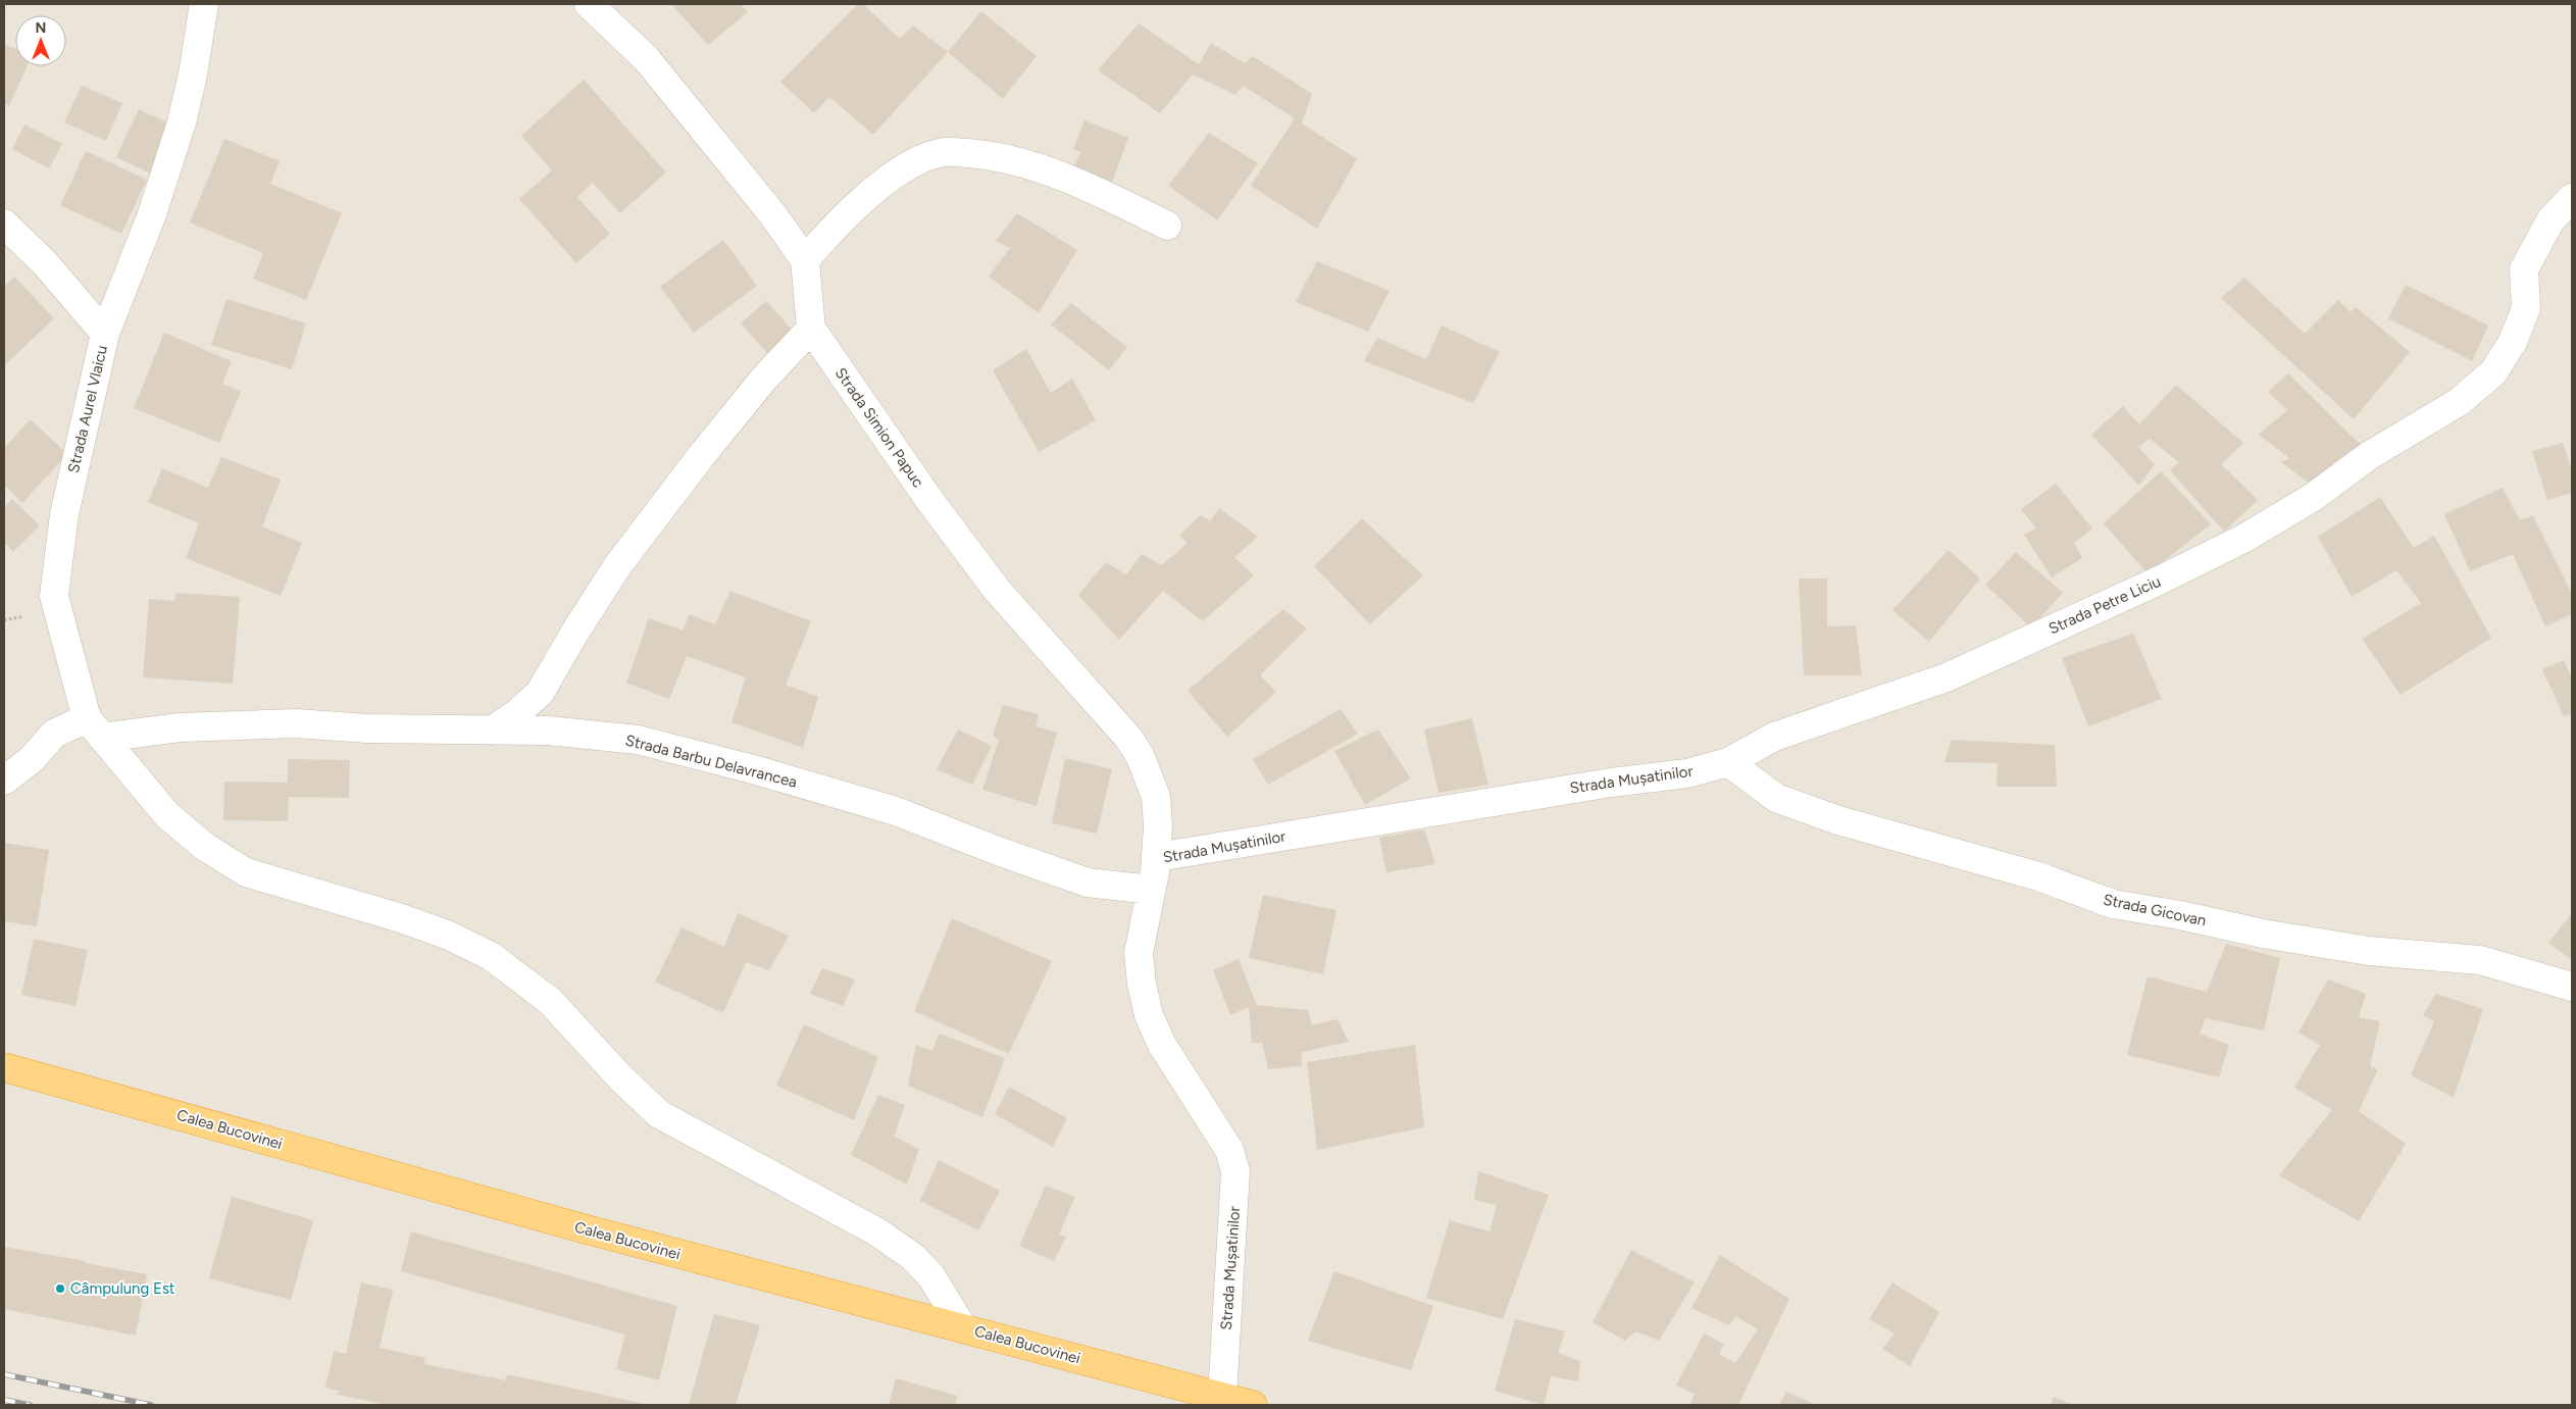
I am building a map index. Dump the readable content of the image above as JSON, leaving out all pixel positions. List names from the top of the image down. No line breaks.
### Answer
{"streets":{"highway":["Calea Bucovinei"],"street":["Strada Aurel Vlaicu","Strada Simion Papuc","Strada Petre Liciu","Strada Barbu Delavrancea","Strada Mușatinilor","Strada Gicovan"]},"crossings":[["Strada Aurel Vlaicu","Strada Barbu Delavrancea"],["Strada Simion Papuc","Strada Mușatinilor"],["Strada Petre Liciu","Strada Mușatinilor"],["Strada Petre Liciu","Strada Gicovan"],["Strada Barbu Delavrancea","Strada Mușatinilor"],["Strada Mușatinilor","Strada Gicovan"],["Strada Mușatinilor","Calea Bucovinei"]],"places":["Câmpulung Est"],"north":"top"}
